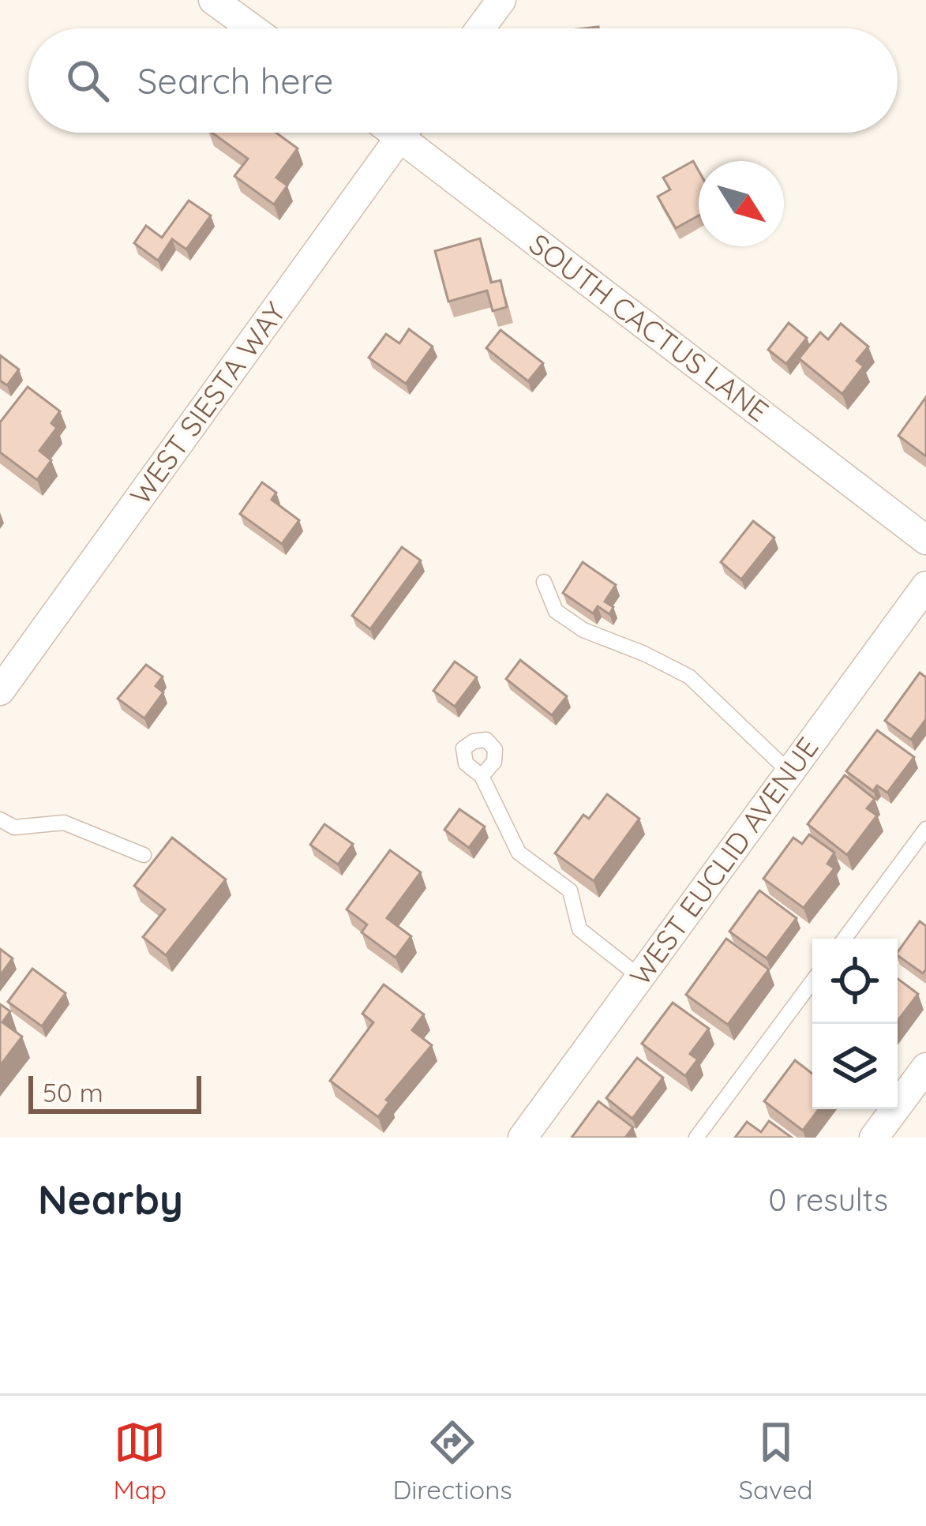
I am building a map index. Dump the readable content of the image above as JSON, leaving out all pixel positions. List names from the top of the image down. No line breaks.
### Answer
{"streets":{"street":["SOUTH CACTUS LANE","WEST SIESTA WAY","WEST EUCLID AVENUE"]},"scale_bar":"50 m","north":"bottom right","page":{"search":"Search here","scale":"50 m","heading":["Nearby","0 results"],"nav":["Map","Directions","Saved"]}}
